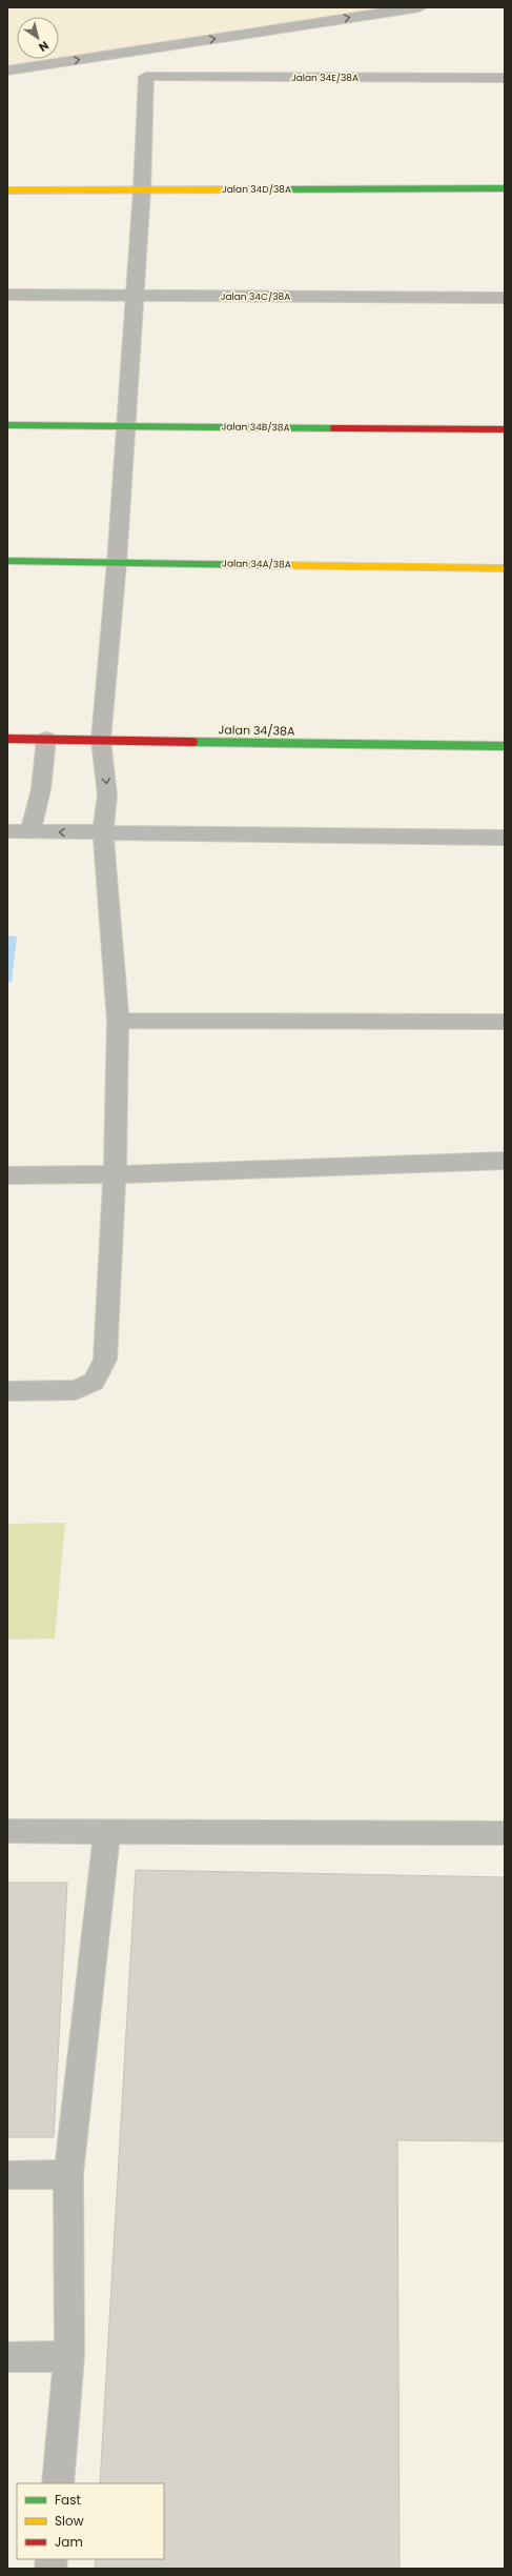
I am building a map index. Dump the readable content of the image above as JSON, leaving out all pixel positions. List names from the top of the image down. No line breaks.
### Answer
{"streets":{"street":["Jalan 34E/38A","Jalan 34D/38A","Jalan 34C/38A","Jalan 34B/38A","Jalan 34A/38A","Jalan 34/38A"]},"crossings":[["Jalan 34E/38A","Jalan 34D/38A"]],"legend":["Fast","Slow","Jam"],"north":"bottom right"}
